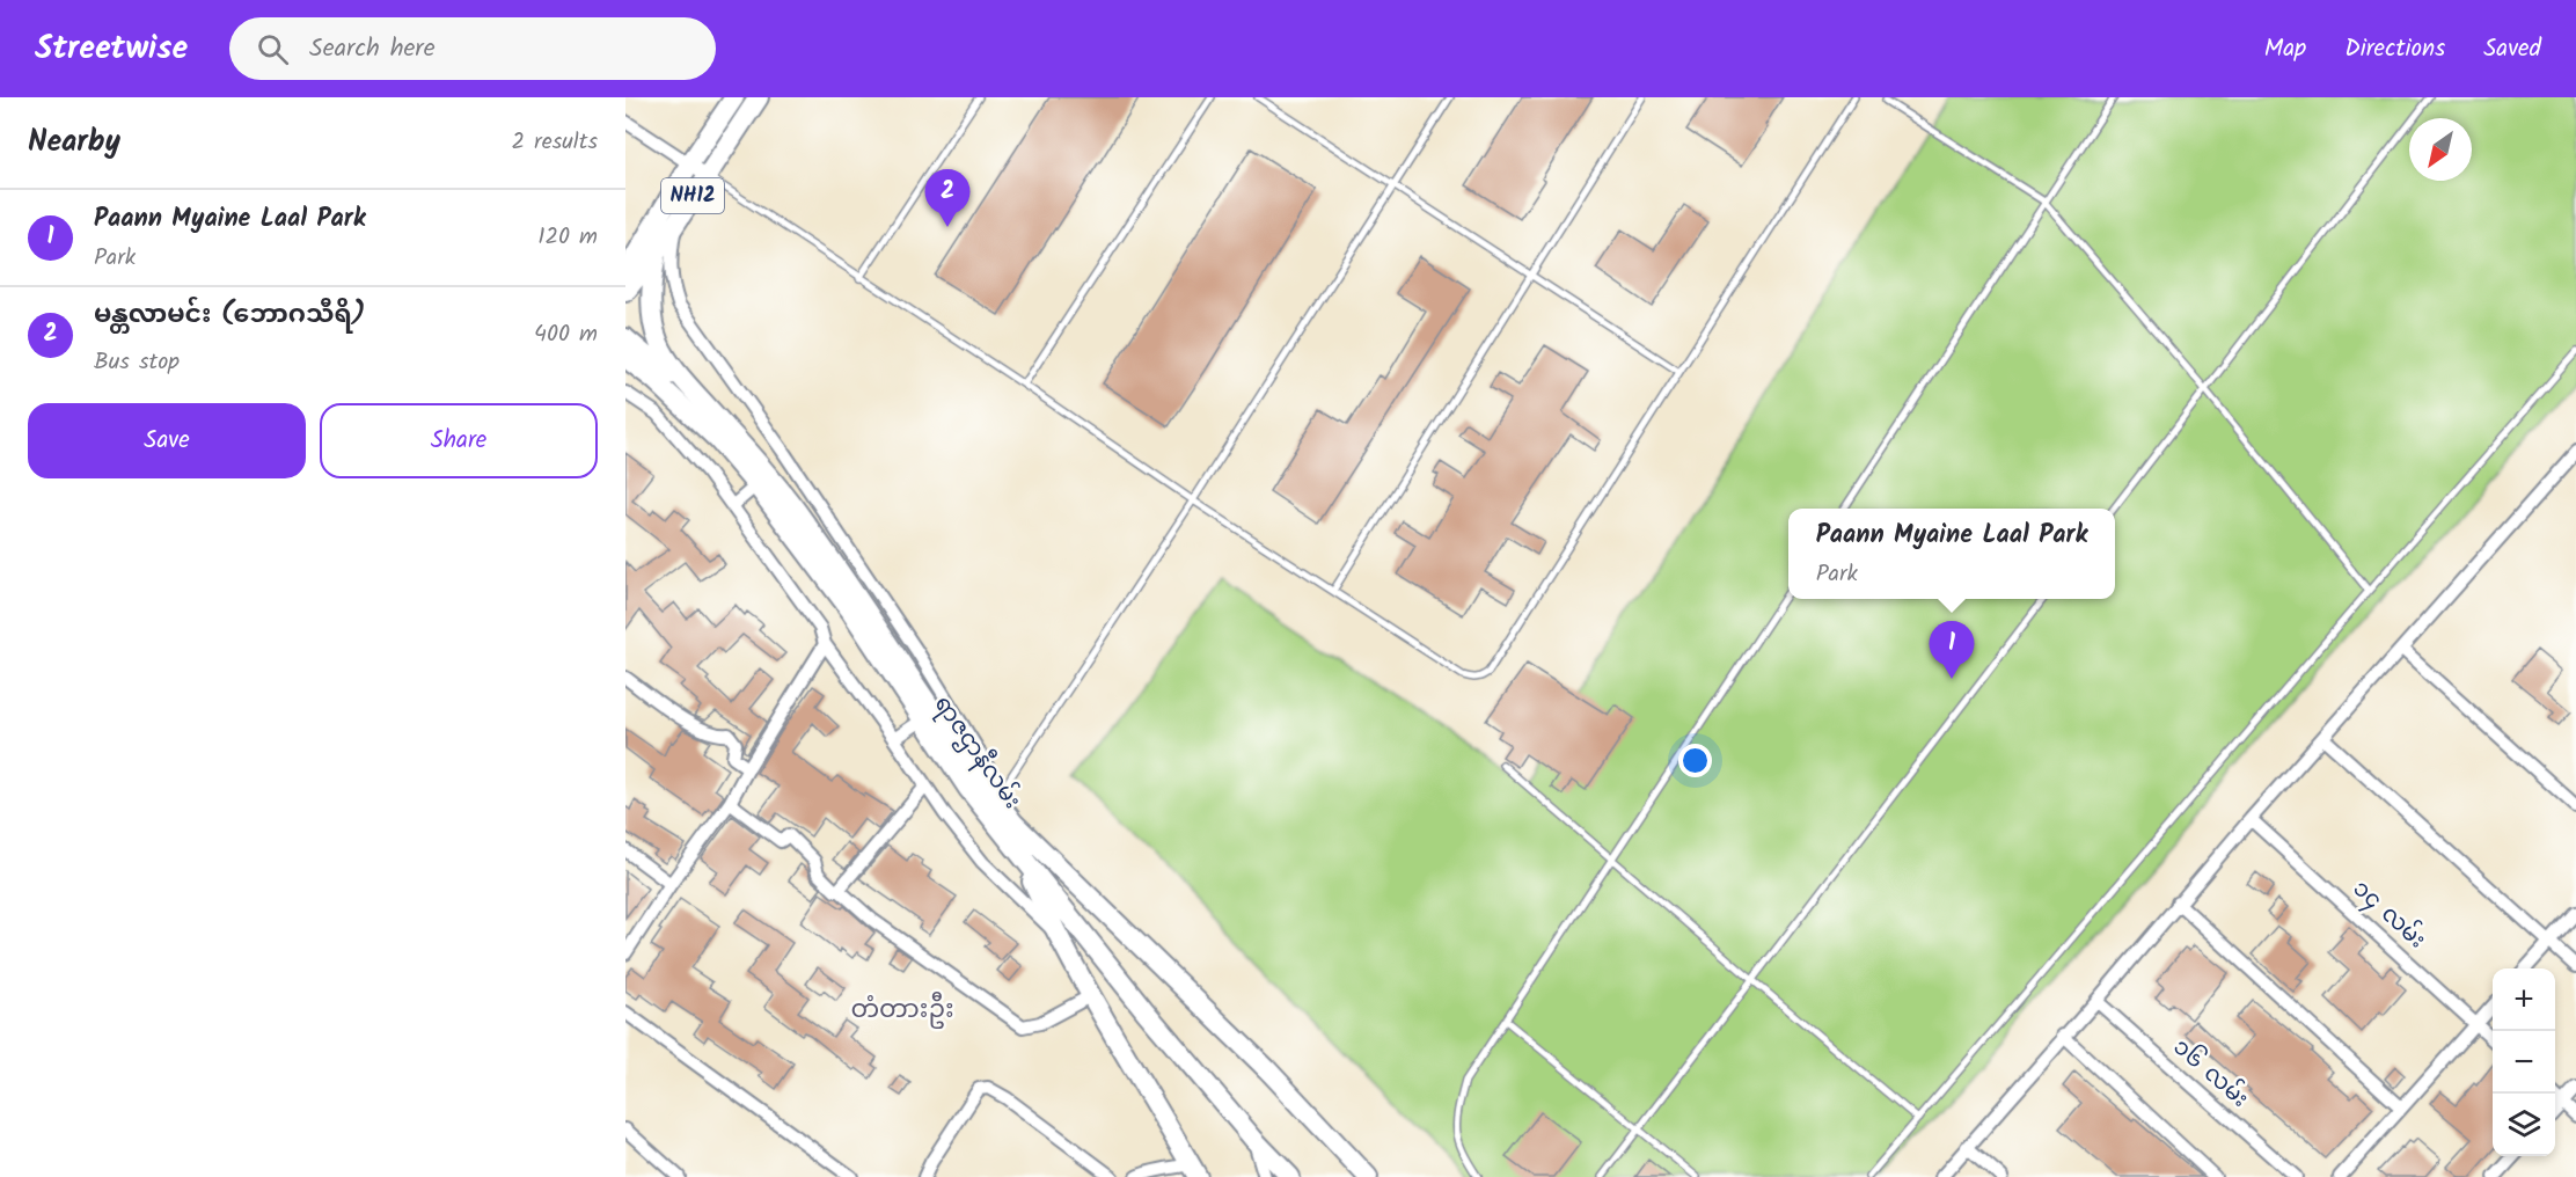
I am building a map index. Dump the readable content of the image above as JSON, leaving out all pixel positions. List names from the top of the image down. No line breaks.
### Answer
{"streets":{"main road":["NH12","ရာဇဌာနီလမ်း"],"street":["၁၄ လမ်း","၁၆ လမ်း"]},"districts":["တံတားဦး"],"north":"bottom left","page":{"header":"Streetwise","search":"Search here","nav":["Map","Directions","Saved"],"heading":["Nearby","2 results"],"pins":["2","1"],"list":[{"mark":"1","name":"Paann Myaine Laal Park","note":"Park","value":"120 m"},{"mark":"2","name":"မန္တလာမင်း (ဘောဂသီရိ)","note":"Bus stop","value":"400 m"}],"buttons":["Save","Share"],"popup":["Paann Myaine Laal Park","Park"],"map_buttons":["+","−"]}}
